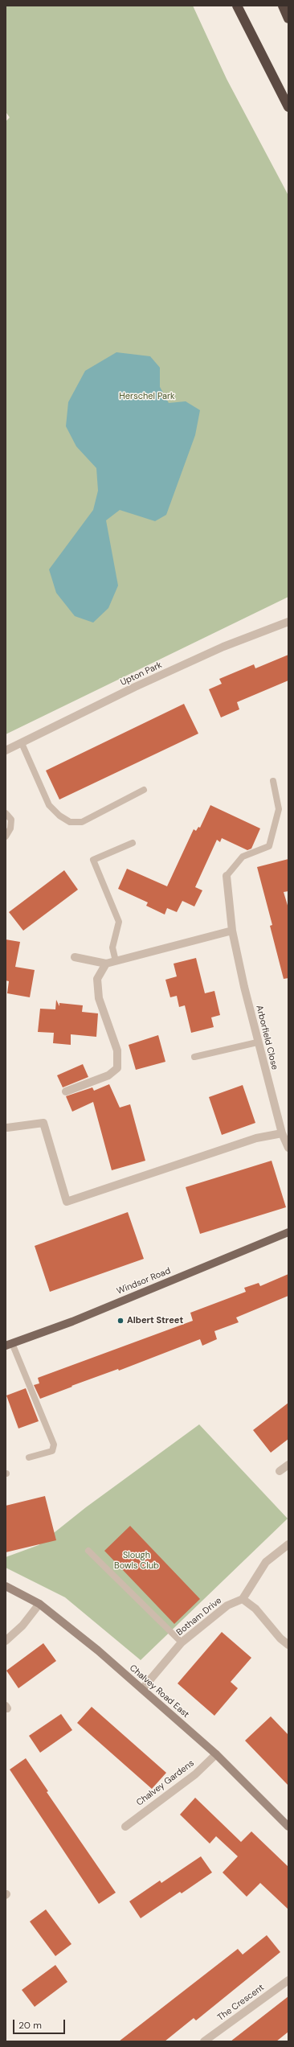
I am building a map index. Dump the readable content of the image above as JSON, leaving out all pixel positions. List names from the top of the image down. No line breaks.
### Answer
{"streets":{"main road":["Windsor Road"],"street":["Upton Park","Arborfield Close","Botham Drive","Chalvey Road East","Chalvey Gardens","The Crescent"]},"crossings":[["Botham Drive","Chalvey Road East"],["Chalvey Road East","Chalvey Gardens"]],"parks":["Herschel Park","Slough Bowls Club"],"places":["Albert Street"],"scale_bar":"20 m"}
